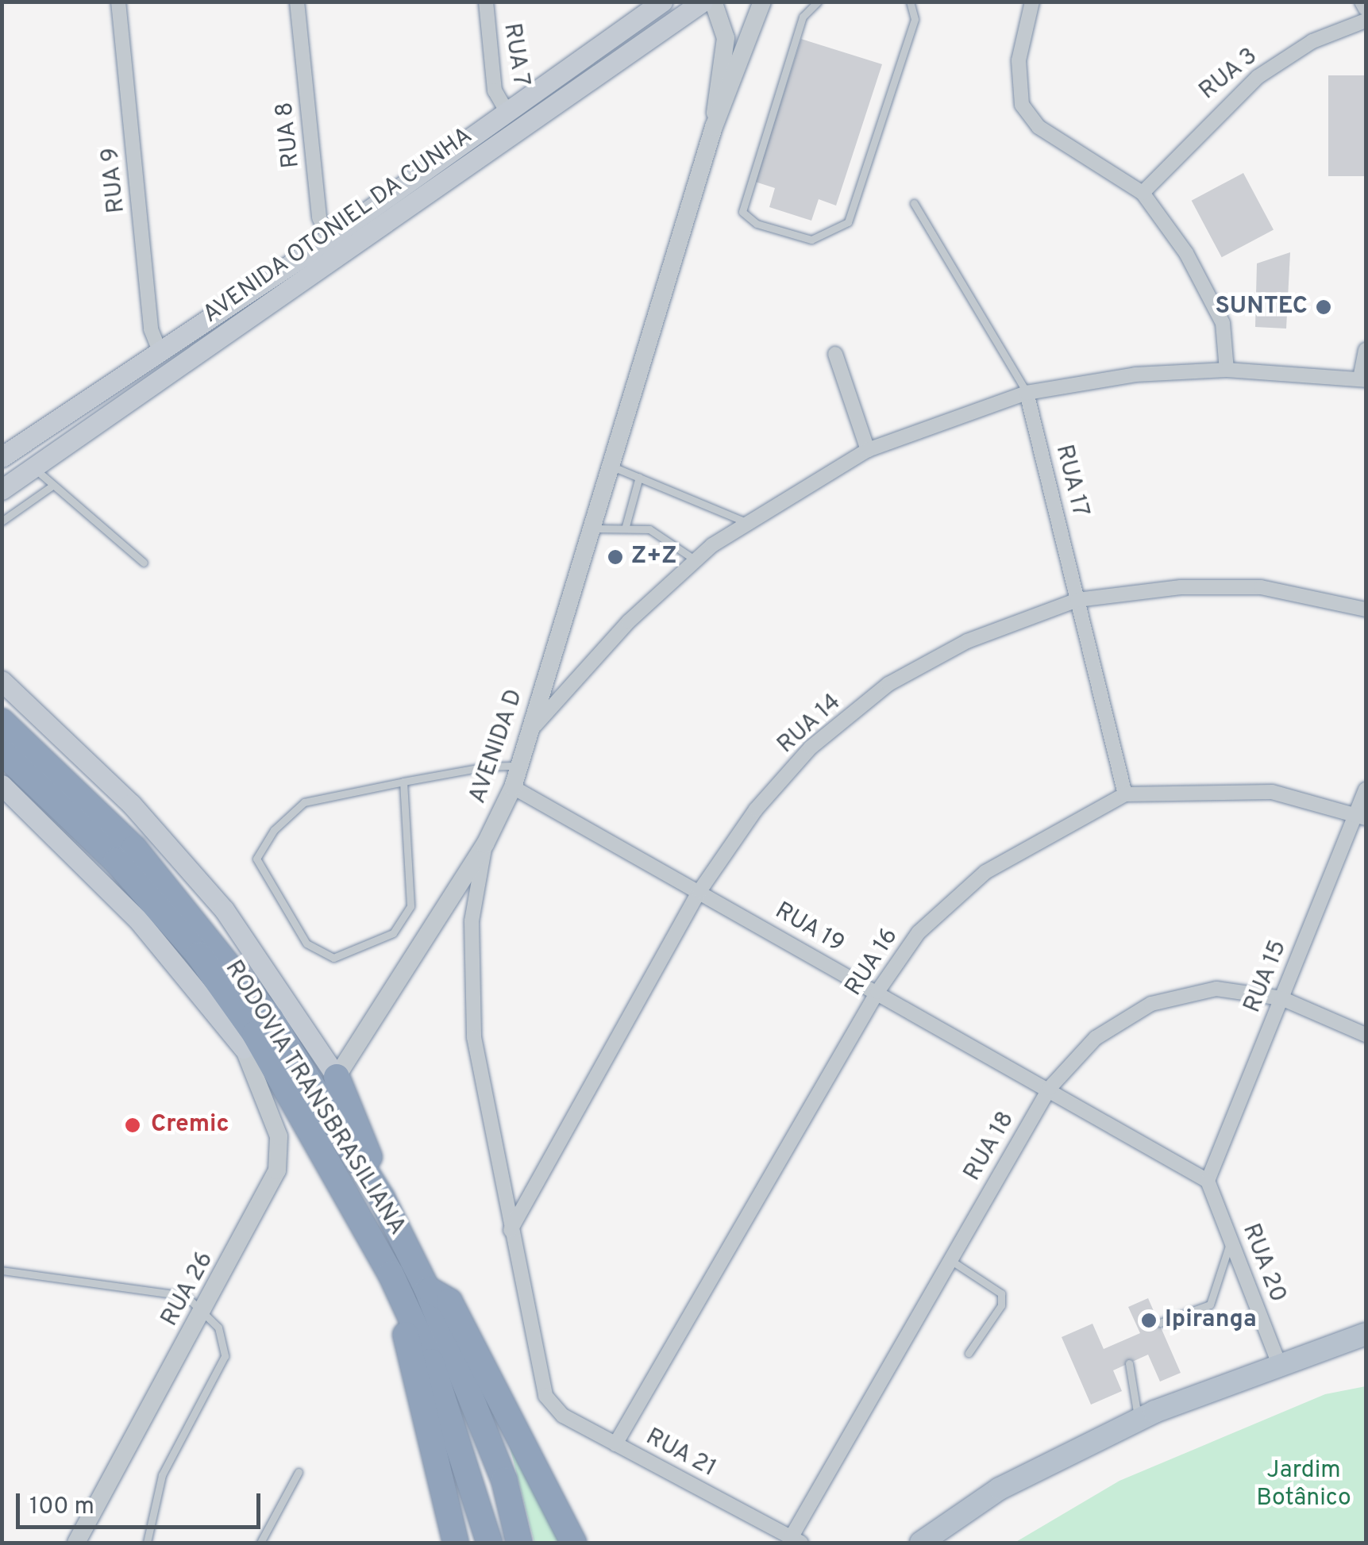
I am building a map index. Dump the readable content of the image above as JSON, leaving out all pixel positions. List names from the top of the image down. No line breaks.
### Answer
{"streets":{"highway":["RODOVIA TRANSBRASILIANA"],"main road":["AVENIDA OTONIEL DA CUNHA"],"street":["RUA 7","RUA 3","RUA 8","RUA 9","RUA 17","RUA 14","AVENIDA D","RUA 19","RUA 16","RUA 15","RUA 18","RUA 20","RUA 26","RUA 21"]},"crossings":[["RUA 7","AVENIDA OTONIEL DA CUNHA"],["RUA 8","AVENIDA OTONIEL DA CUNHA"],["RUA 9","AVENIDA OTONIEL DA CUNHA"],["AVENIDA OTONIEL DA CUNHA","AVENIDA D"],["RUA 17","RUA 14"],["RUA 17","RUA 16"],["RUA 14","AVENIDA D"],["RUA 14","RUA 19"],["AVENIDA D","RUA 19"],["AVENIDA D","RUA 21"],["RUA 19","RUA 16"],["RUA 19","RUA 15"],["RUA 19","RUA 18"],["RUA 19","RUA 20"],["RUA 16","RUA 15"],["RUA 16","RUA 21"],["RUA 15","RUA 18"],["RUA 15","RUA 20"],["RODOVIA TRANSBRASILIANA","RUA 26"],["RUA 18","RUA 21"]],"parks":["Jardim Botânico"],"places":["SUNTEC","Z+Z","Cremic","Ipiranga"],"scale_bar":"100 m"}
